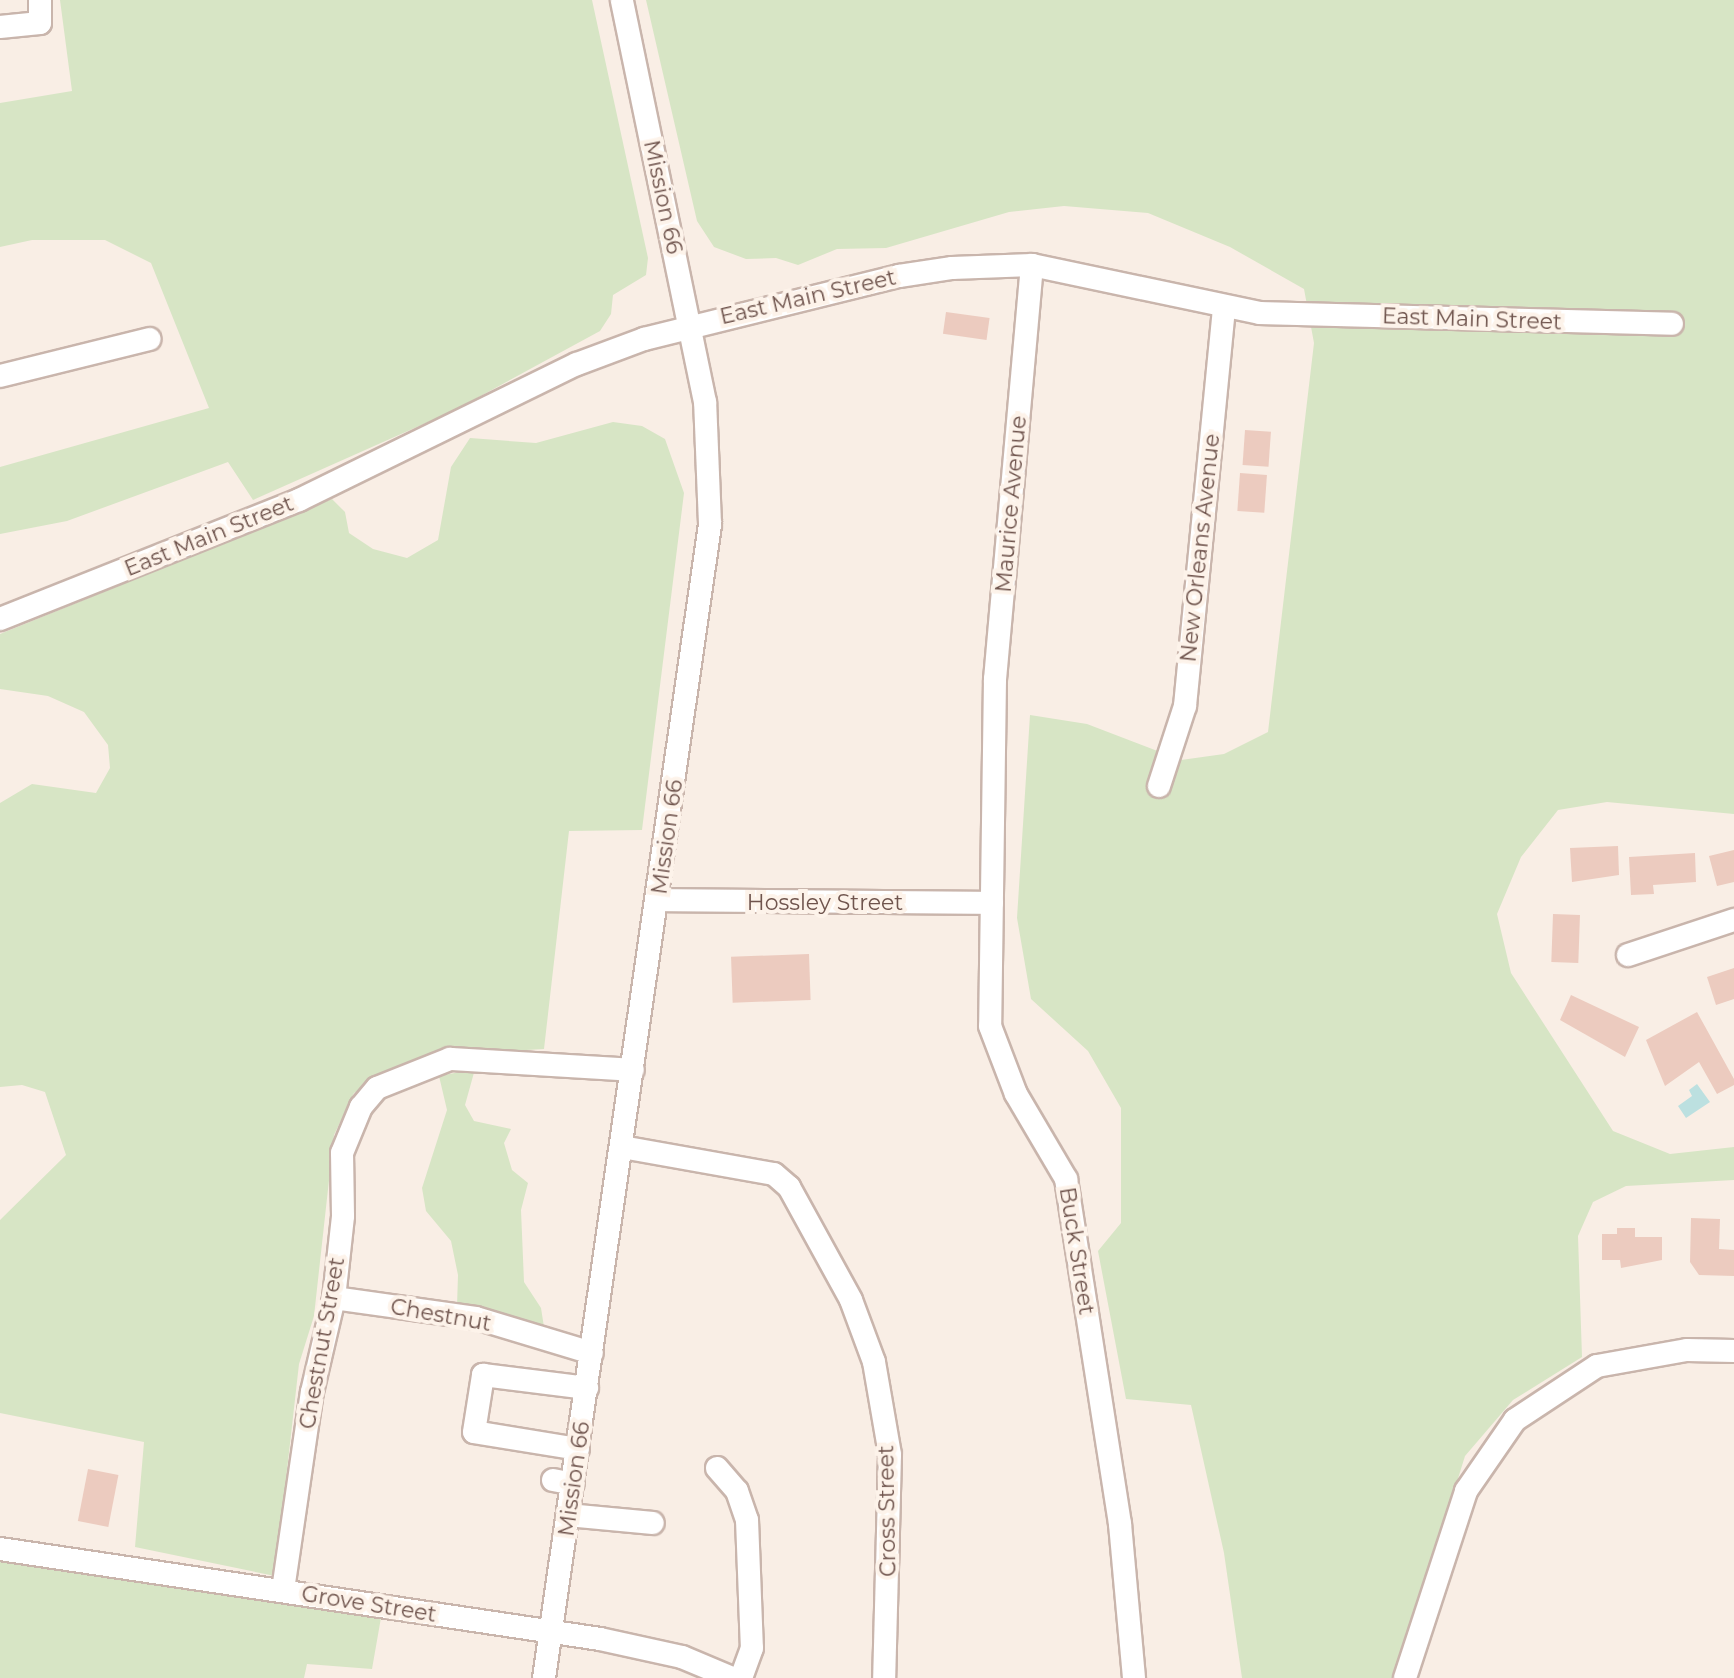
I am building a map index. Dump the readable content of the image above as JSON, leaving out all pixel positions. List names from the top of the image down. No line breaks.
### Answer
{"streets":{"street":["Mission 66","East Main Street","Maurice Avenue","New Orleans Avenue","Hossley Street","Buck Street","Chestnut","Chestnut Street","Cross Street","Grove Street"]},"crossings":[["Mission 66","East Main Street"],["Mission 66","Hossley Street"],["Mission 66","Chestnut"],["Mission 66","Chestnut Street"],["Mission 66","Cross Street"],["Mission 66","Grove Street"],["East Main Street","Maurice Avenue"],["East Main Street","New Orleans Avenue"],["Maurice Avenue","Buck Street"],["Hossley Street","Buck Street"],["Chestnut","Chestnut Street"],["Chestnut Street","Grove Street"]]}
